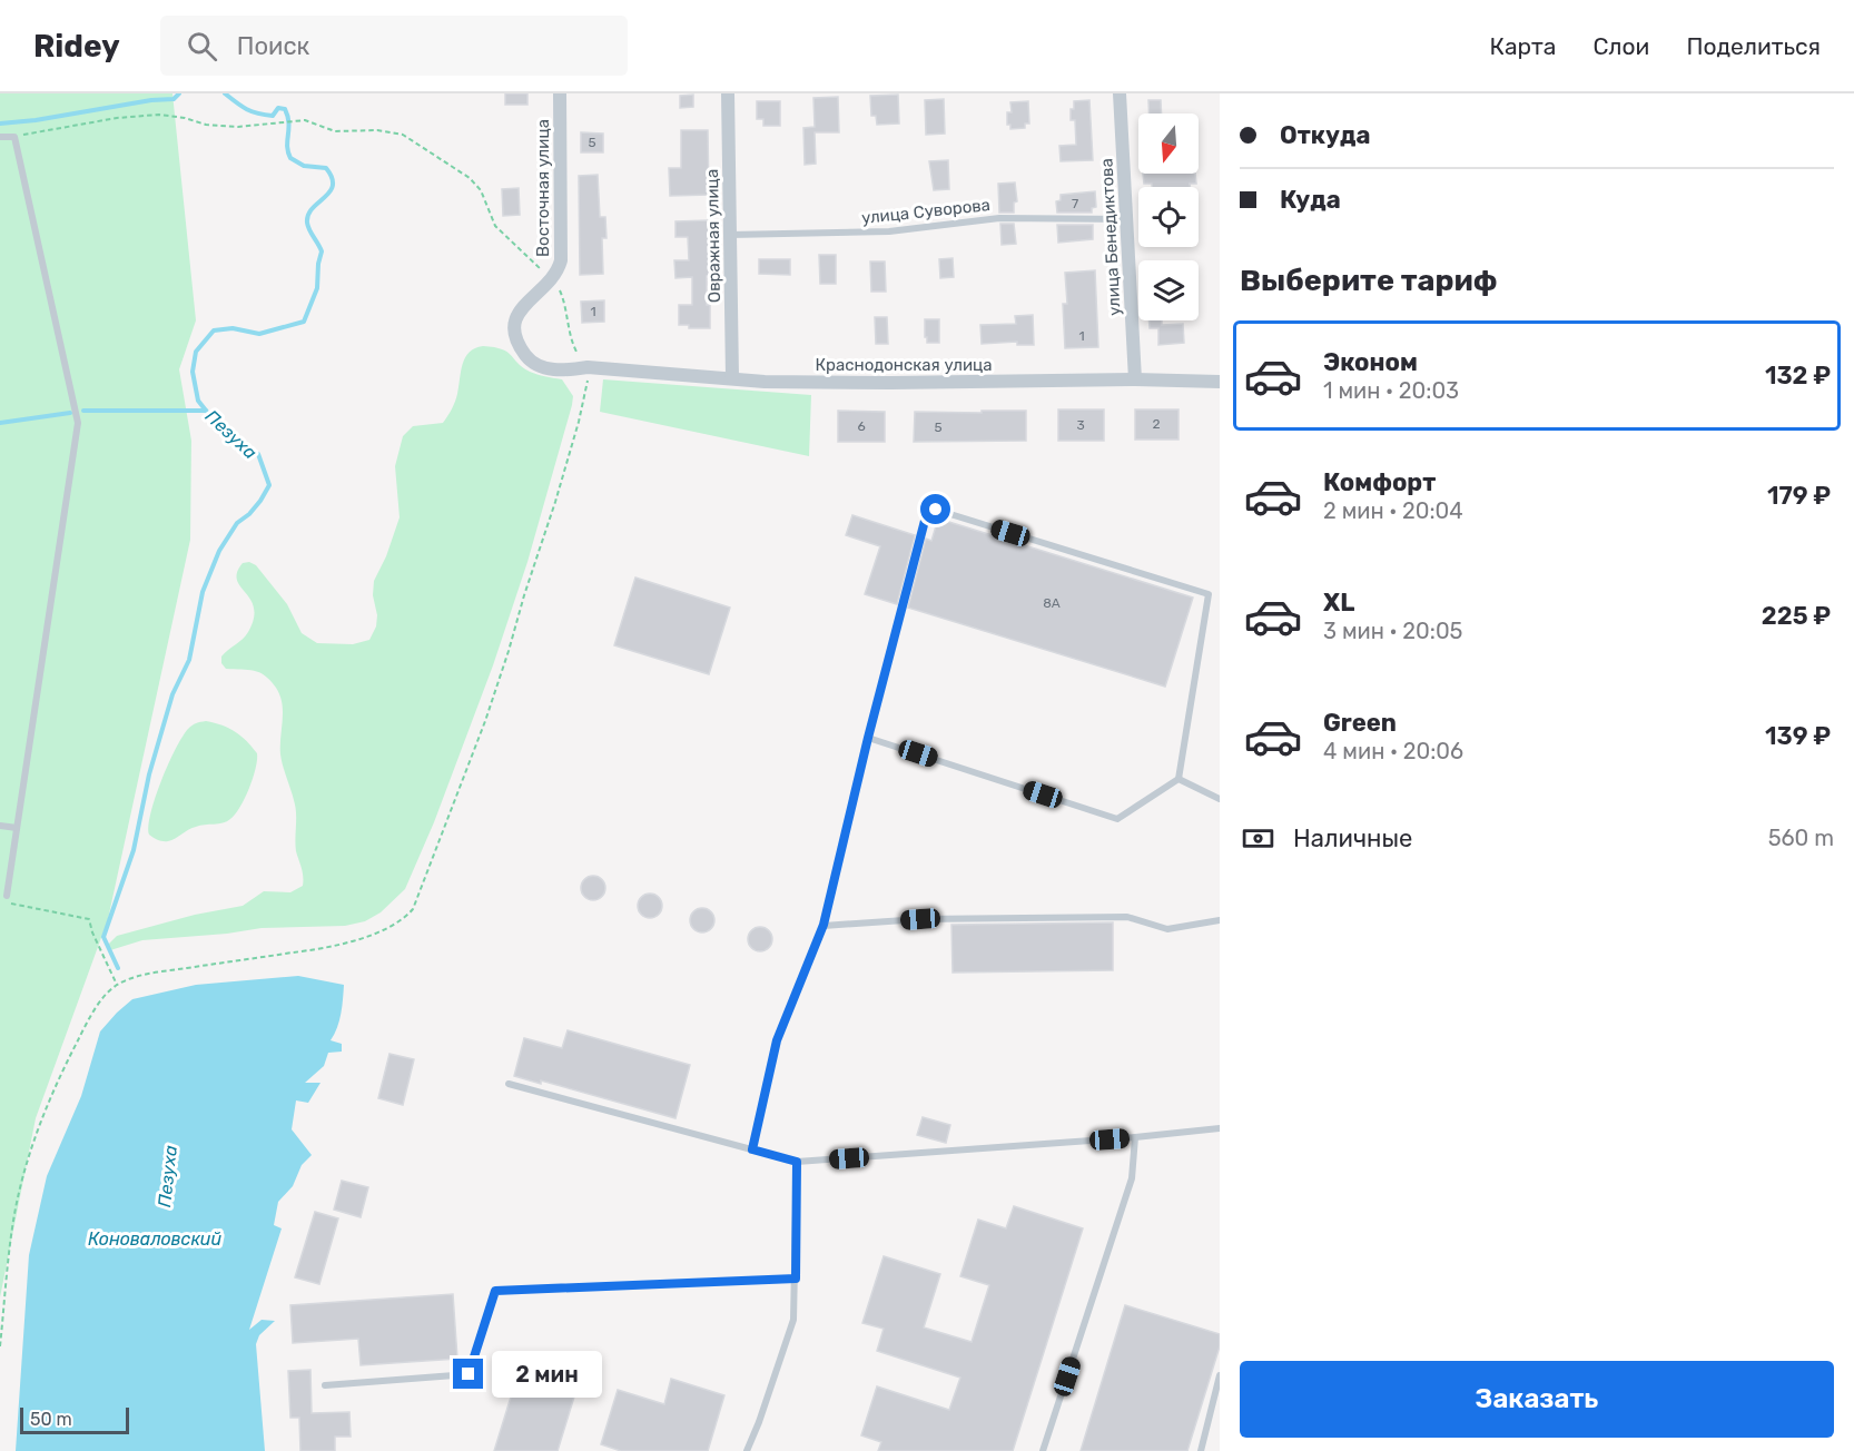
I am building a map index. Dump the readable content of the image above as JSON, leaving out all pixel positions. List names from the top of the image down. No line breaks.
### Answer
{"streets":{"street":["Восточная улица","Овражная улица","улица Бенедиктова","Краснодонская улица"],"lane":["улица Суворова"]},"crossings":[["Восточная улица","Краснодонская улица"],["улица Суворова","Овражная улица"],["улица Суворова","улица Бенедиктова"],["Овражная улица","Краснодонская улица"],["улица Бенедиктова","Краснодонская улица"]],"water":["Пезуха","Коноваловский"],"house_numbers":["5","7","1","1","2","3","6","5","8А"],"scale_bar":"50 m","north":"bottom","page":{"header":"Ridey","search":"Поиск","nav":["Карта","Слои","Поделиться"],"banner":["Откуда","Куда"],"heading":"Выберите тариф","list":[{"name":"Эконом","note":"1 мин · 20:03","value":"132 ₽"},{"name":"Комфорт","note":"2 мин · 20:04","value":"179 ₽"},{"name":"XL","note":"3 мин · 20:05","value":"225 ₽"},{"name":"Green","note":"4 мин · 20:06","value":"139 ₽"}],"pay":["Наличные","560 m"],"buttons":"Заказать","bubble":"2 мин","scale":"50 m"}}
